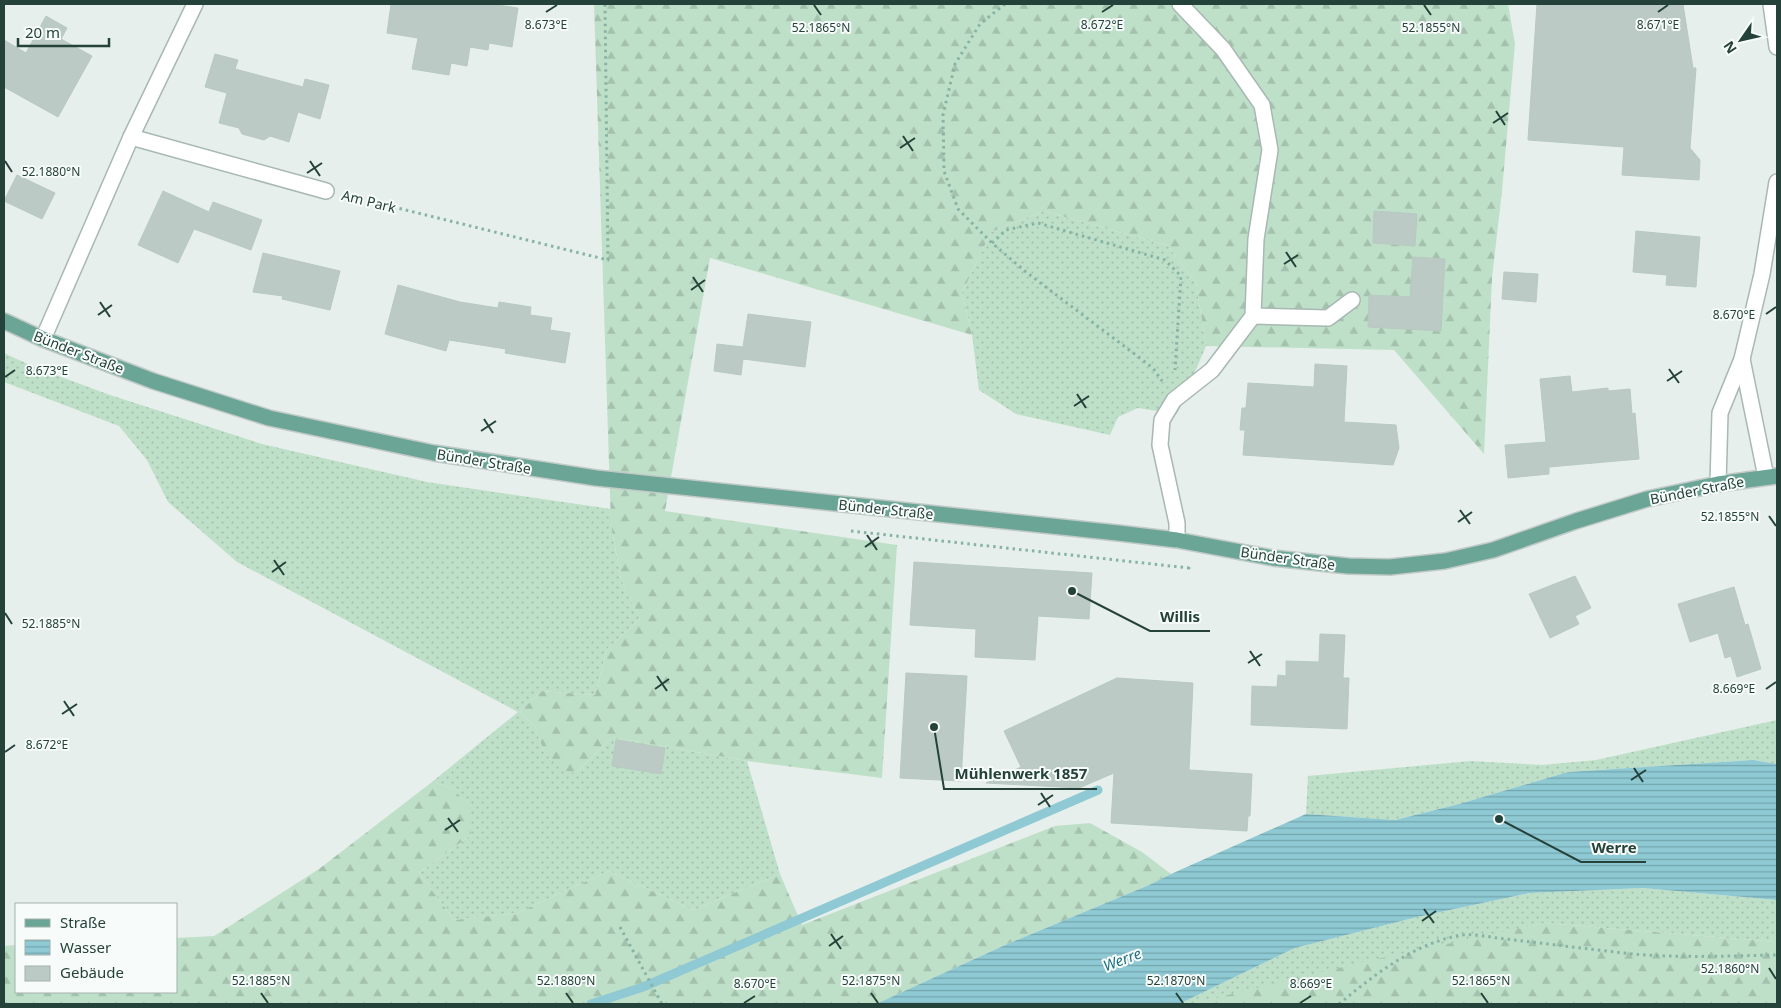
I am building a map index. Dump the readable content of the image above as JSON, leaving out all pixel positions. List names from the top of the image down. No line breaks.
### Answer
{"streets":{"main road":["Bünder Straße"],"street":["Am Park"]},"water":["Werre"],"places":["Willis","Mühlenwerk 1857","Werre"],"legend":["Straße","Wasser","Gebäude"],"scale_bar":"20 m","north":"bottom left","coordinates":["8.673°E","8.672°E","8.671°E","52.1865°N","52.1855°N","52.1880°N","8.670°E","52.1885°N","8.669°E","52.1860°N","52.1875°N","52.1870°N"]}
